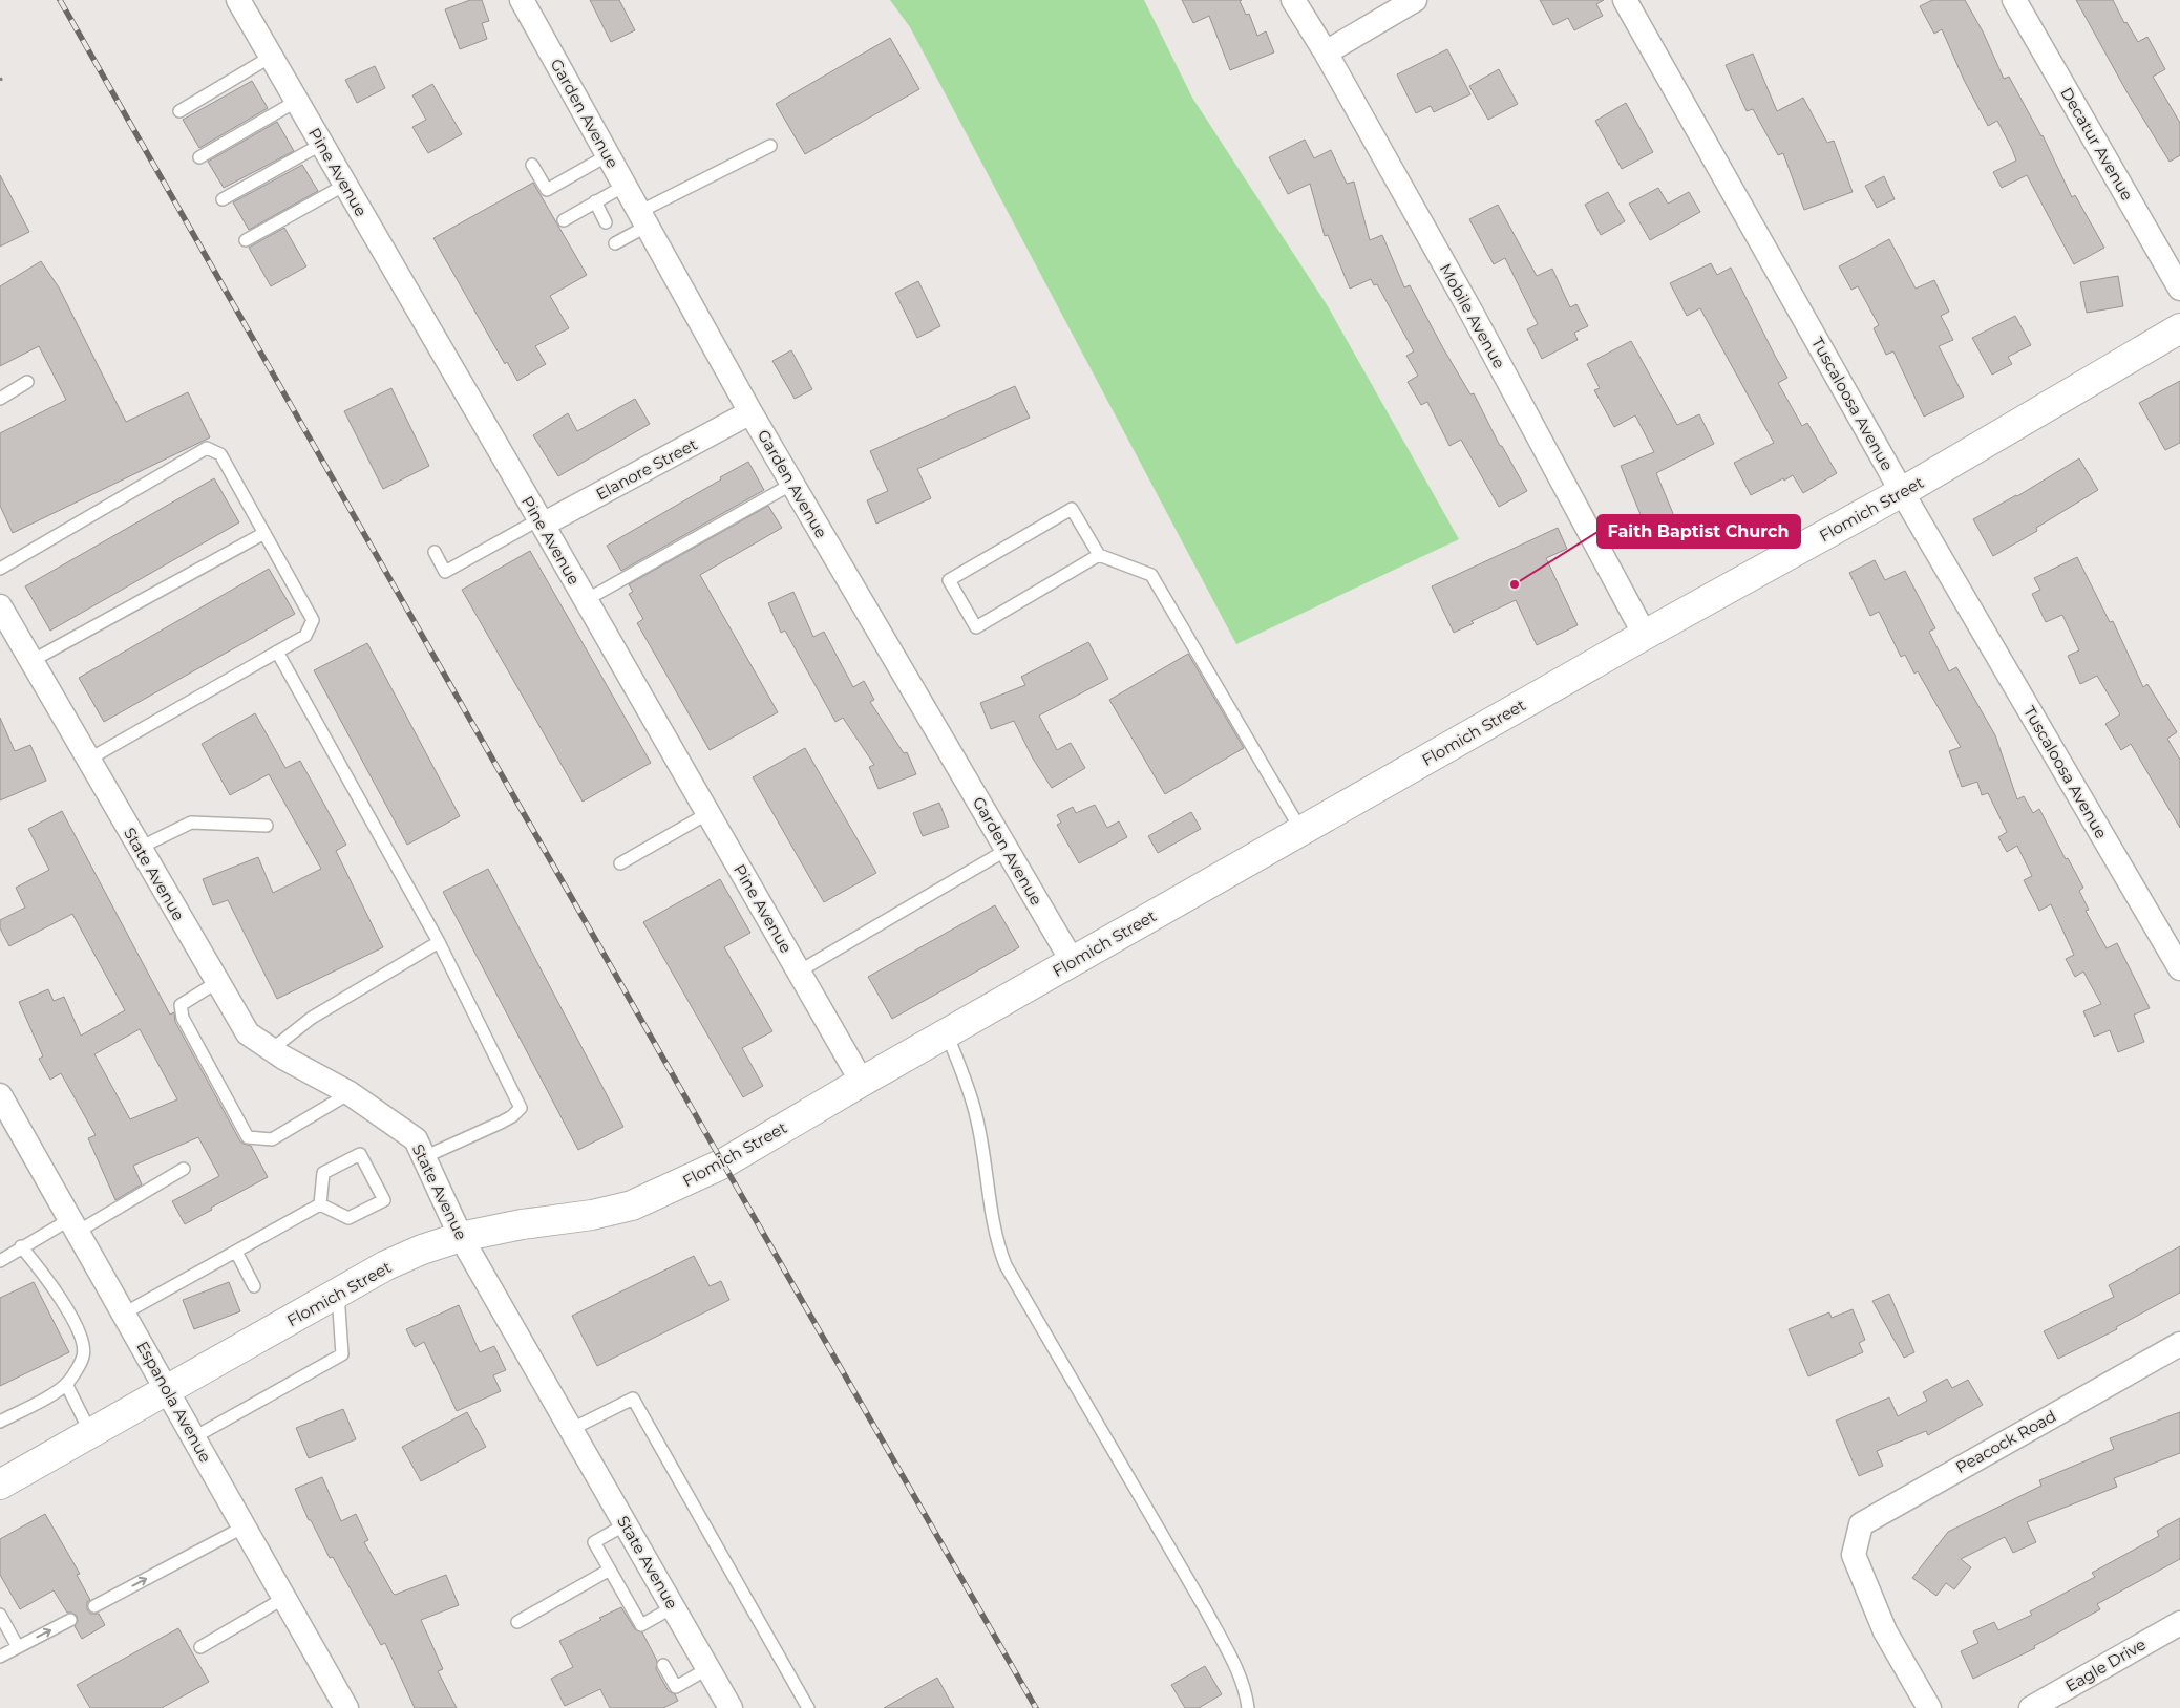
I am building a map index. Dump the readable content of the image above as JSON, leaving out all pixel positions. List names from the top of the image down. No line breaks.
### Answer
{"streets":{"street":["Garden Avenue","Decatur Avenue","Pine Avenue","Mobile Avenue","Tuscaloosa Avenue","Elanore Street","Flomich Street","State Avenue","Espanola Avenue","Peacock Road","Eagle Drive"]},"crossings":[["Garden Avenue","Elanore Street"],["Garden Avenue","Flomich Street"],["Pine Avenue","Elanore Street"],["Pine Avenue","Flomich Street"],["Mobile Avenue","Flomich Street"],["Tuscaloosa Avenue","Flomich Street"],["Flomich Street","State Avenue"],["Flomich Street","Espanola Avenue"]],"places":["Faith Baptist Church"]}
